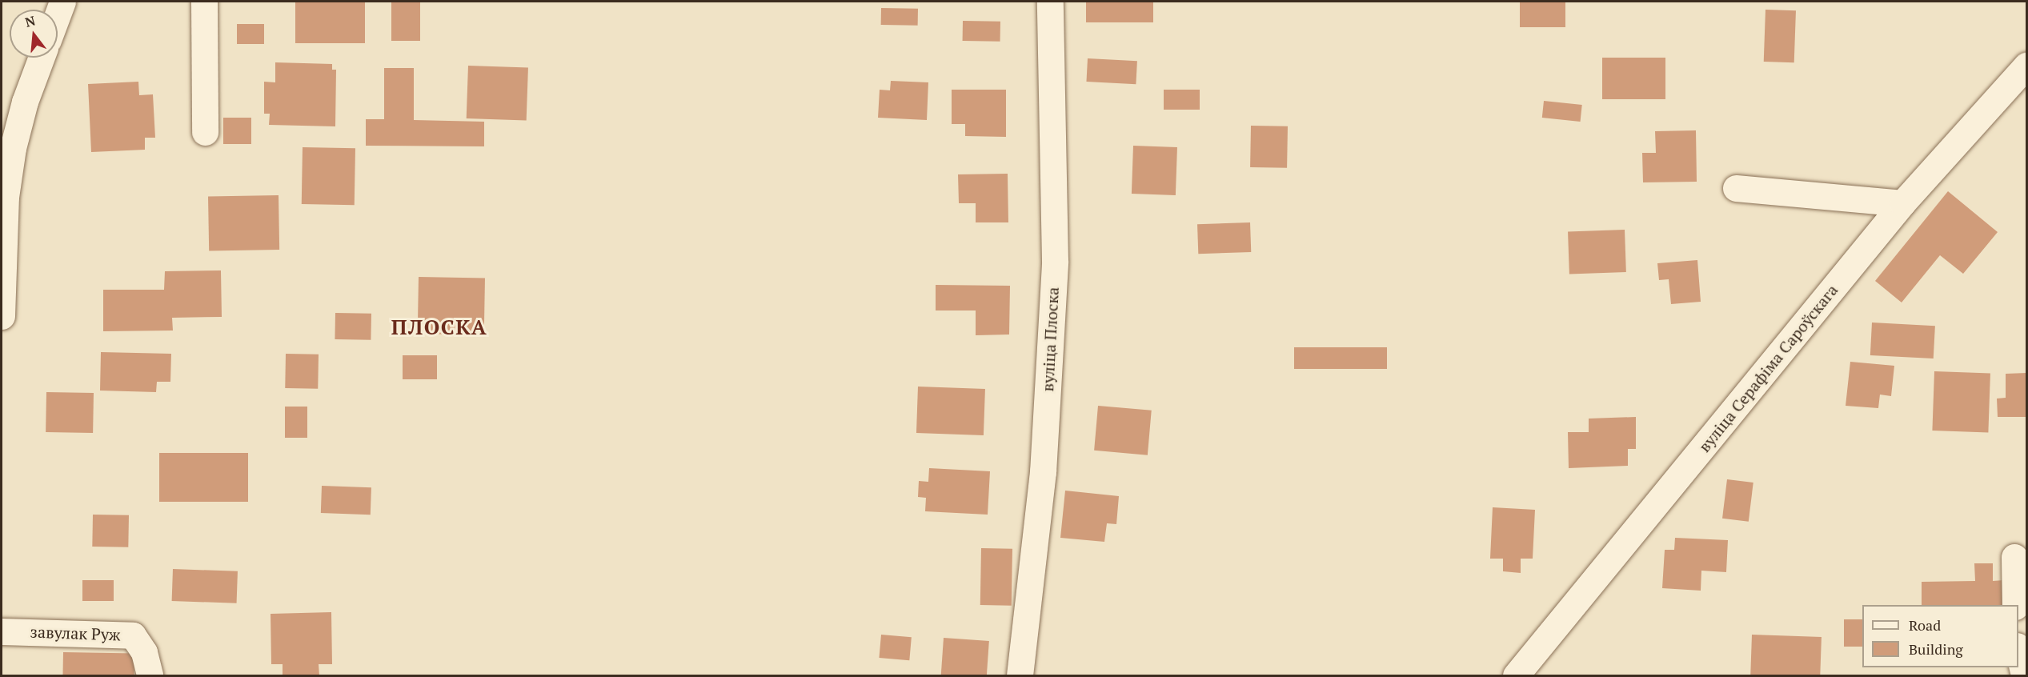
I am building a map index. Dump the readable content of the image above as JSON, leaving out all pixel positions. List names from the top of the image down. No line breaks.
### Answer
{"streets":{"street":["вуліца Плоска","вуліца Серафіма Сароўскага","завулак Руж"]},"districts":["ПЛОСКА"],"legend":["Road","Building"],"north":"top"}
